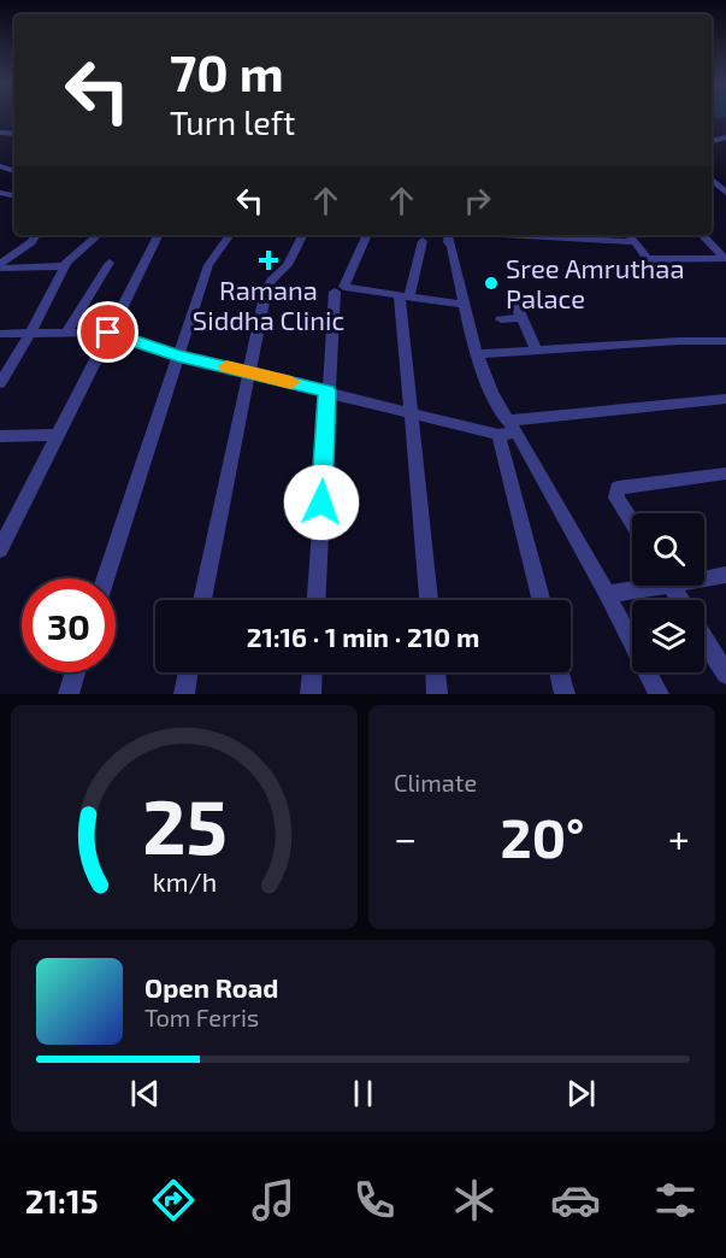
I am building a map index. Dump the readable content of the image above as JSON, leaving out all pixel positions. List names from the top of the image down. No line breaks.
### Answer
{"places":{"health":["Ramana Siddha Clinic"],"other":["Sree Amruthaa Palace"]},"page":{"turn":["70 m","Turn left"],"limit":"30","trip":"21:16 · 1 min · 210 m","tile":"Climate","heat":["−","20°","+"],"song":["Open Road","Tom Ferris"],"tabs":"21:15","gauge":["25","km/h"]}}
